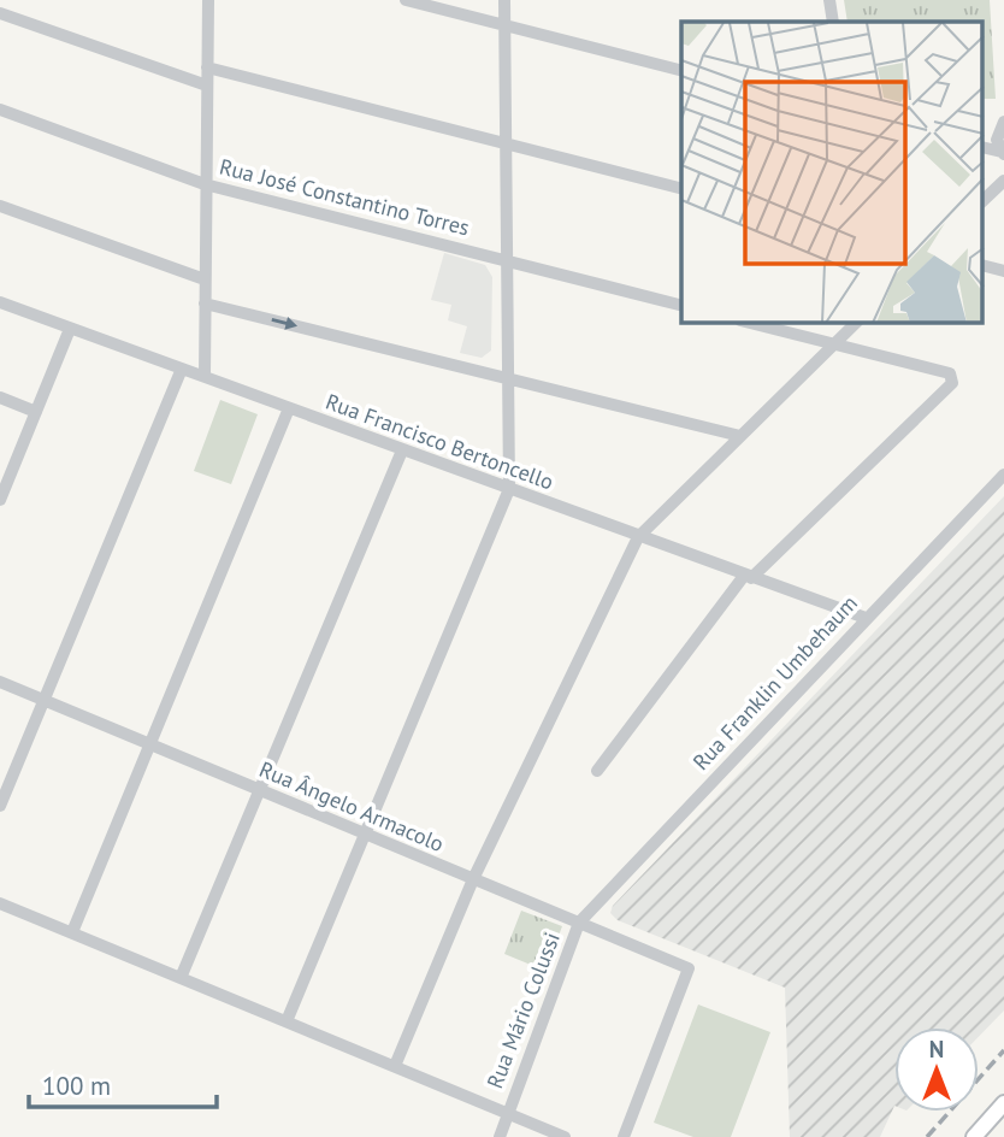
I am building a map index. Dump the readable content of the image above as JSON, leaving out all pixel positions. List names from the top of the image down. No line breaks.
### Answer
{"streets":{"street":["Rua José Constantino Torres","Rua Francisco Bertoncello","Rua Franklin Umbehaum","Rua Ângelo Armacolo","Rua Mário Colussi"]},"crossings":[["Rua Francisco Bertoncello","Rua Franklin Umbehaum"],["Rua Franklin Umbehaum","Rua Ângelo Armacolo"],["Rua Franklin Umbehaum","Rua Mário Colussi"],["Rua Ângelo Armacolo","Rua Mário Colussi"]],"scale_bar":"100 m","north":"top"}
